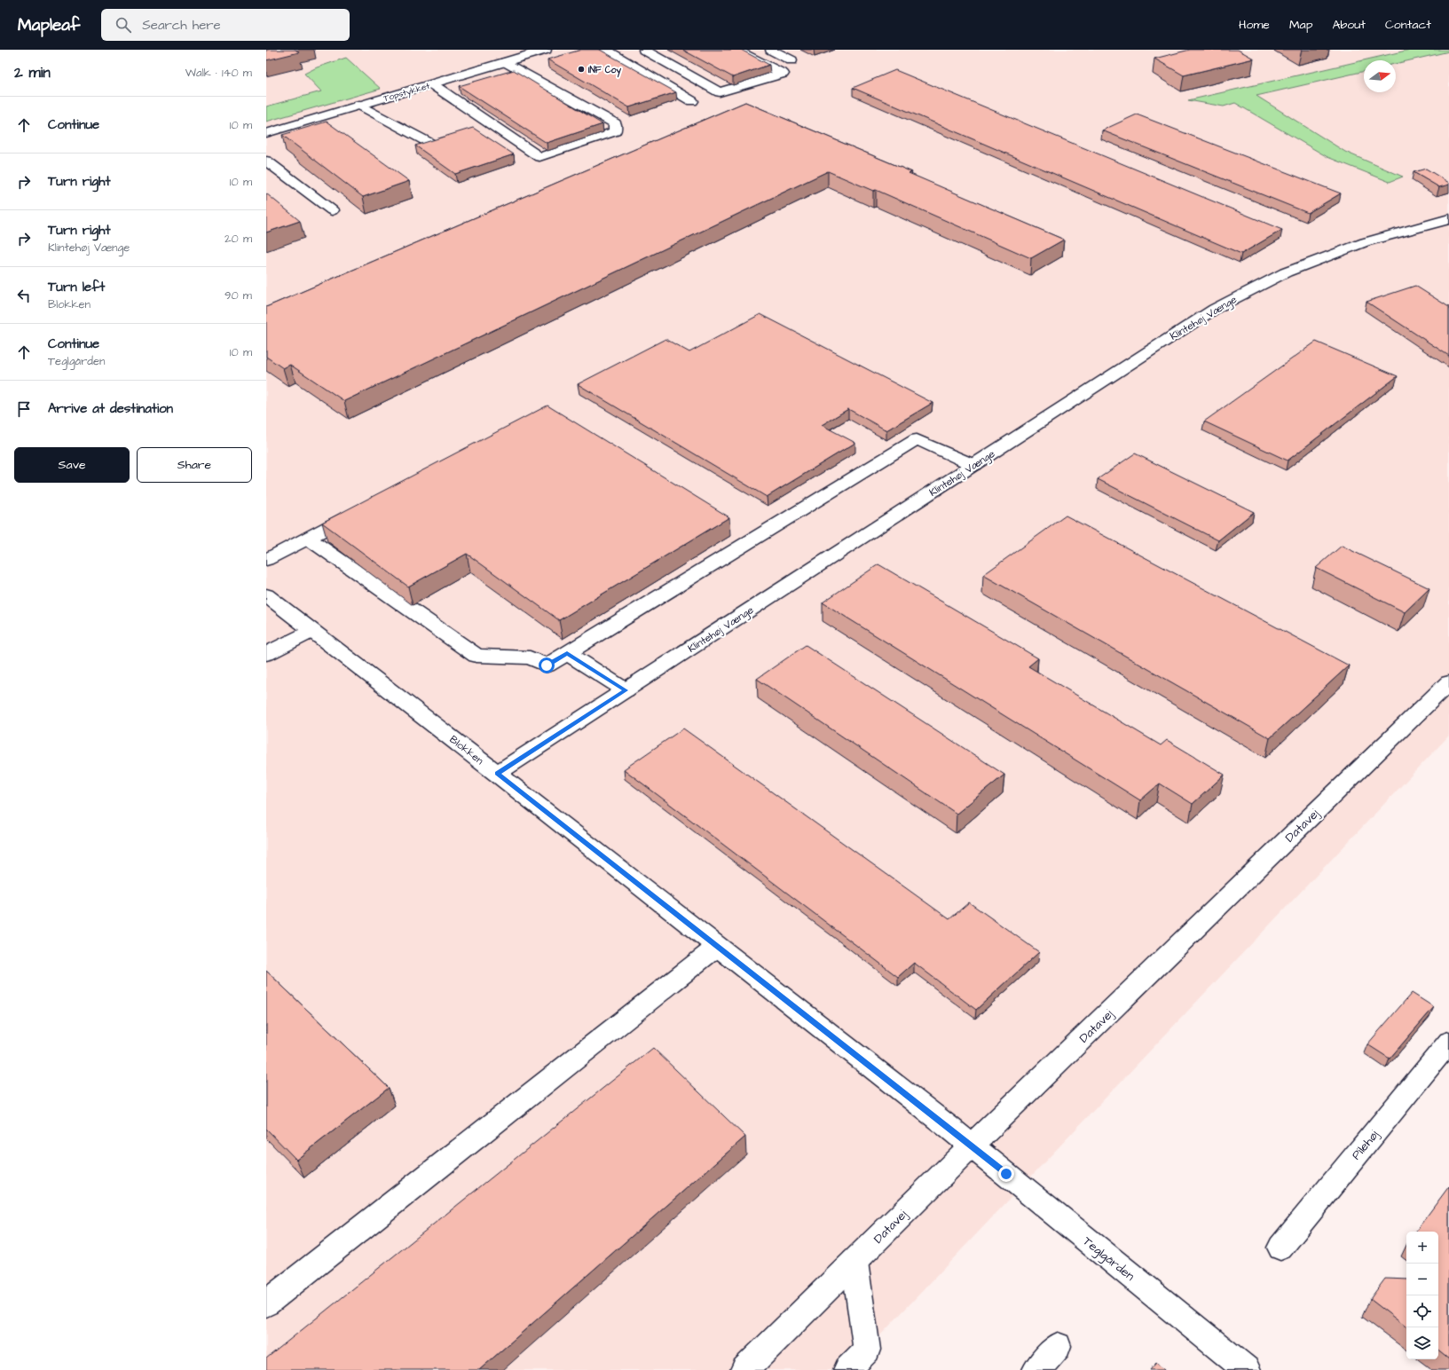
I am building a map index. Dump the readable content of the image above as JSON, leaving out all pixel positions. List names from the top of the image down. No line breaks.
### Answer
{"streets":{"street":["Topstykket","Klintehøj Vænge","Blokken","Datavej","Pilehøj","Teglgården"]},"crossings":[["Klintehøj Vænge","Blokken"],["Blokken","Datavej"],["Blokken","Teglgården"],["Datavej","Teglgården"]],"places":["INF Coy"],"north":"right","page":{"header":"Mapleaf","search":"Search here","nav":["Home","Map","About","Contact"],"heading":["2 min","Walk · 140 m"],"list":[["Continue","10 m"],["Turn right","10 m"],["Turn right","Klintehøj Vænge","20 m"],["Turn left","Blokken","90 m"],["Continue","Teglgården","10 m"],"Arrive at destination"],"buttons":["Save","Share"],"map_buttons":["+","−"]}}
